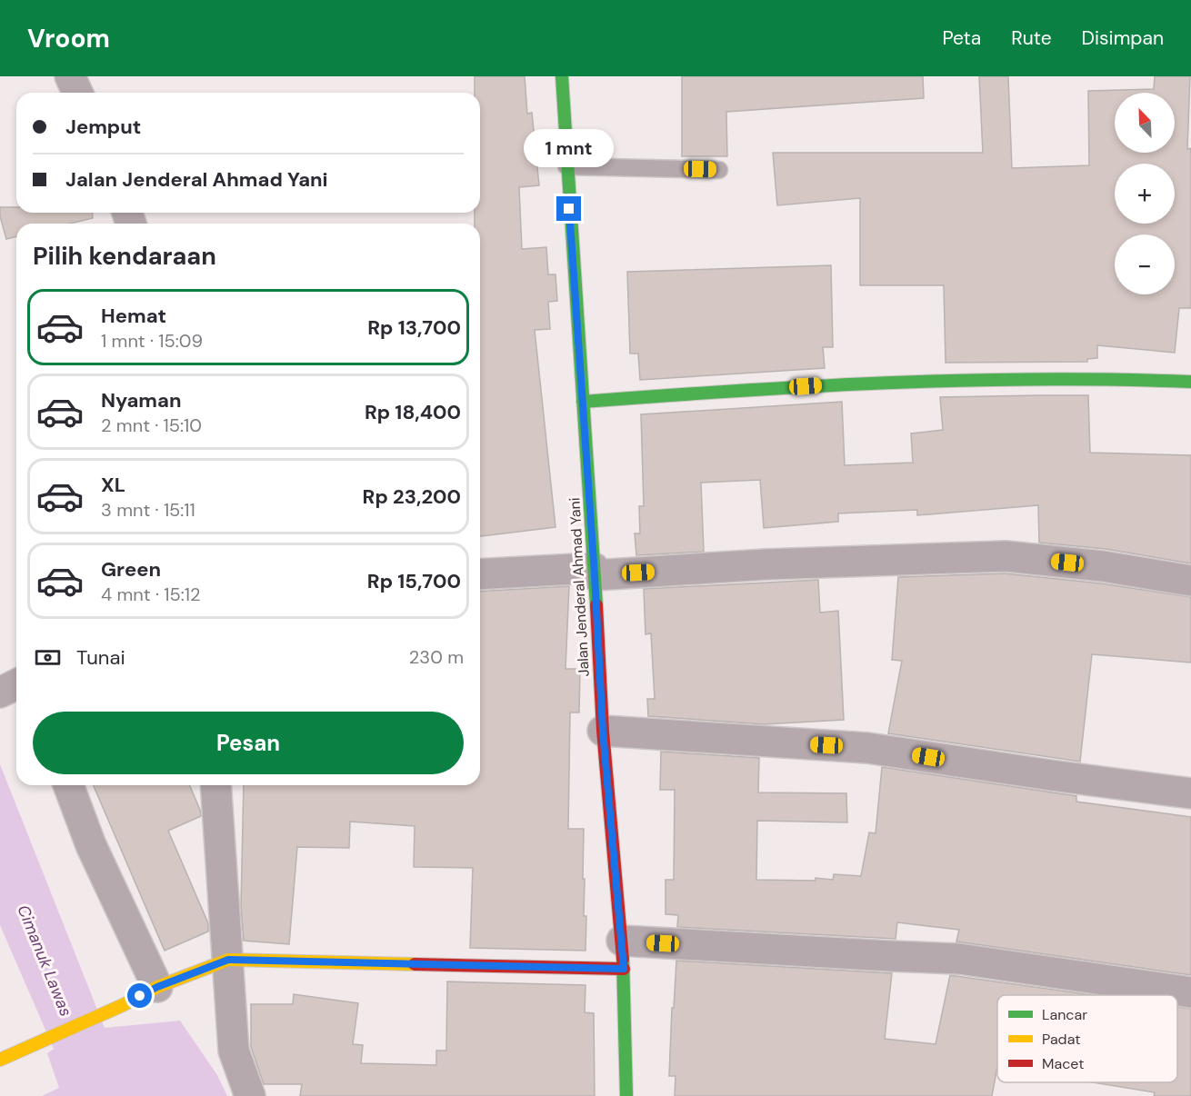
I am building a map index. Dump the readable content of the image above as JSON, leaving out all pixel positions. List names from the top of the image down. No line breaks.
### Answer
{"streets":{"street":["Jalan Jenderal Ahmad Yani"]},"water":["Cimanuk Lawas"],"legend":["Lancar","Padat","Macet"],"north":"top left","page":{"header":"Vroom","nav":["Peta","Rute","Disimpan"],"map_buttons":["+","−"],"banner":["Jemput","Jalan Jenderal Ahmad Yani"],"bubble":"1 mnt","heading":"Pilih kendaraan","list":[{"name":"Hemat","note":"1 mnt · 15:09","value":"Rp 13,700"},{"name":"Nyaman","note":"2 mnt · 15:10","value":"Rp 18,400"},{"name":"XL","note":"3 mnt · 15:11","value":"Rp 23,200"},{"name":"Green","note":"4 mnt · 15:12","value":"Rp 15,700"}],"pay":["Tunai","230 m"],"buttons":"Pesan"}}
